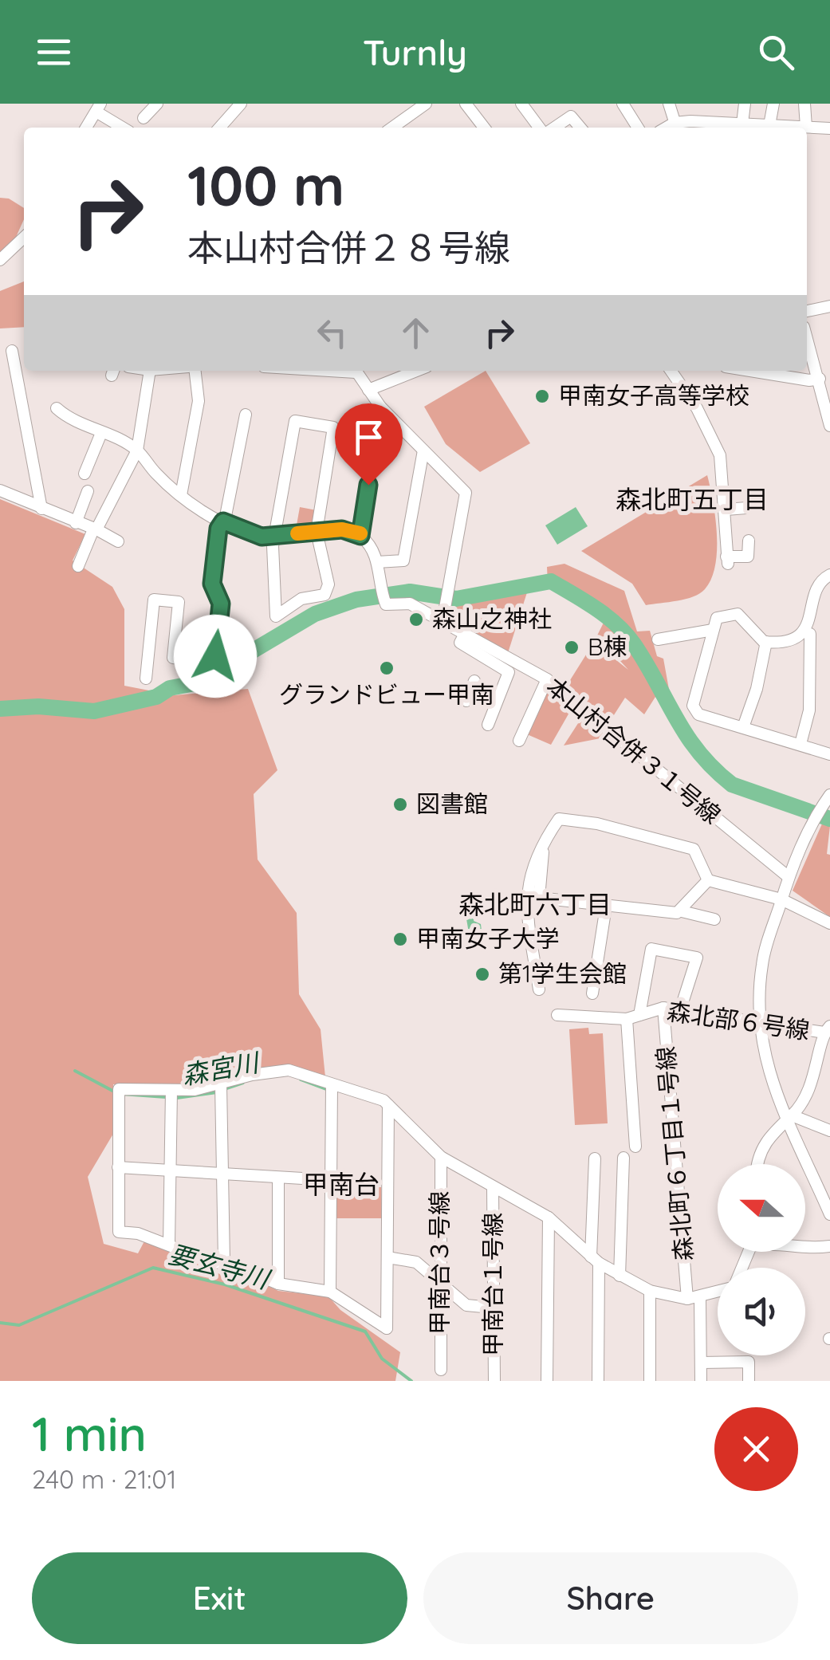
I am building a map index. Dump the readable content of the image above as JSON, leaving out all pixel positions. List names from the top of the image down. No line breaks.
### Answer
{"streets":{"street":["本山村合併３１号線","森北部６号線","森北町６丁目１号線","甲南台３号線","甲南台１号線"]},"crossings":[["森北部６号線","森北町６丁目１号線"]],"districts":["森北町五丁目","森北町六丁目","甲南台"],"water":["森宮川","要玄寺川"],"places":["甲南女子高等学校","森山之神社","B棟","グランドビュー甲南","図書館","甲南女子大学","第1学生会館"],"north":"left","page":{"header":"Turnly","turn":["100 m","本山村合併２８号線"],"heading":["1 min","240 m · 21:01"],"buttons":["Exit","Share"]}}
